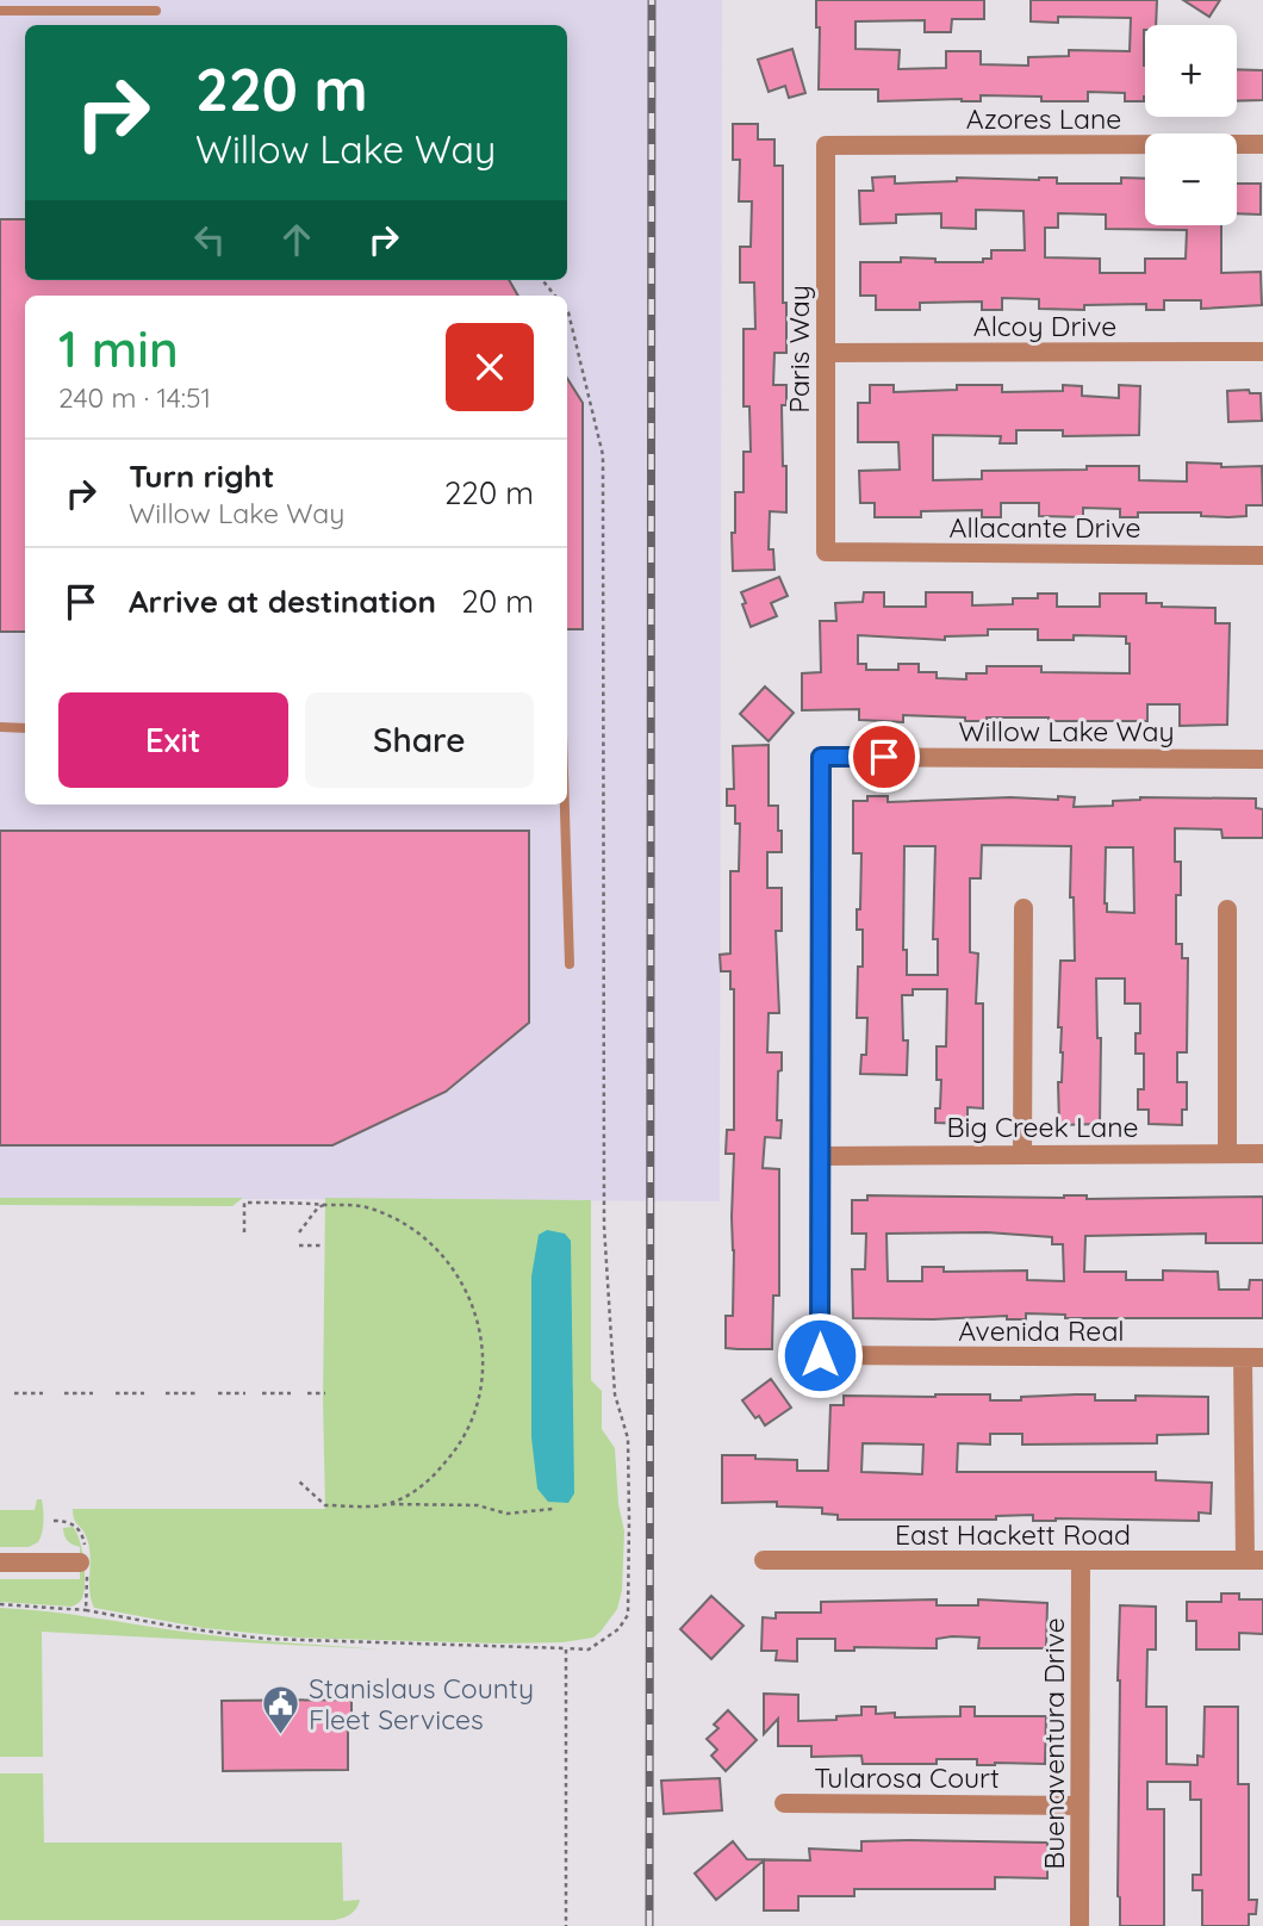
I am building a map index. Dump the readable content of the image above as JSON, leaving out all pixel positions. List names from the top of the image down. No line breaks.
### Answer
{"streets":{"street":["Azores Lane","Alcoy Drive","Paris Way","Allacante Drive","Willow Lake Way","Big Creek Lane","Avenida Real","East Hackett Road","Buenaventura Drive","Tularosa Court"]},"crossings":[["Azores Lane","Paris Way"],["Alcoy Drive","Paris Way"],["Paris Way","Allacante Drive"],["Willow Lake Way","Big Creek Lane"],["Willow Lake Way","Avenida Real"],["Big Creek Lane","Avenida Real"],["East Hackett Road","Buenaventura Drive"],["Buenaventura Drive","Tularosa Court"]],"places":{"public building":["Stanislaus County Fleet Services"]},"page":{"map_buttons":["+","−"],"turn":["220 m","Willow Lake Way"],"heading":["1 min","240 m · 14:51"],"list":[{"name":"Turn right","note":"Willow Lake Way","value":"220 m"},{"name":"Arrive at destination","value":"20 m"}],"buttons":["Exit","Share"]}}
